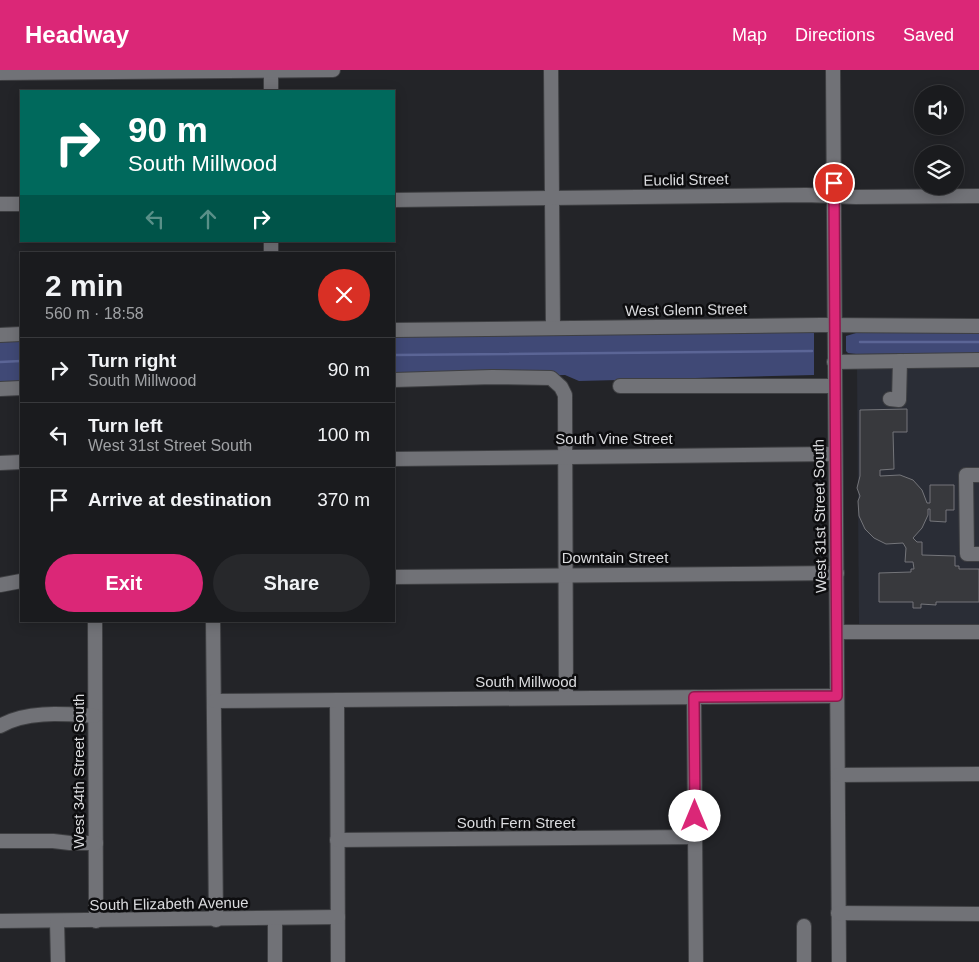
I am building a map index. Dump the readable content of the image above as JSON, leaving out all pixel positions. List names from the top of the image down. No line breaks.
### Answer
{"streets":{"street":["Euclid Street","West Glenn Street","South Vine Street","West 31st Street South","Downtain Street","South Millwood","West 34th Street South","South Fern Street","South Elizabeth Avenue"]},"crossings":[["Euclid Street","West 31st Street South"],["West Glenn Street","West 31st Street South"],["South Vine Street","West 31st Street South"],["West 31st Street South","Downtain Street"],["West 31st Street South","South Millwood"],["West 34th Street South","South Elizabeth Avenue"]],"page":{"header":"Headway","nav":["Map","Directions","Saved"],"turn":["90 m","South Millwood"],"heading":["2 min","560 m · 18:58"],"list":[{"name":"Turn right","note":"South Millwood","value":"90 m"},{"name":"Turn left","note":"West 31st Street South","value":"100 m"},{"name":"Arrive at destination","value":"370 m"}],"buttons":["Exit","Share"]}}
